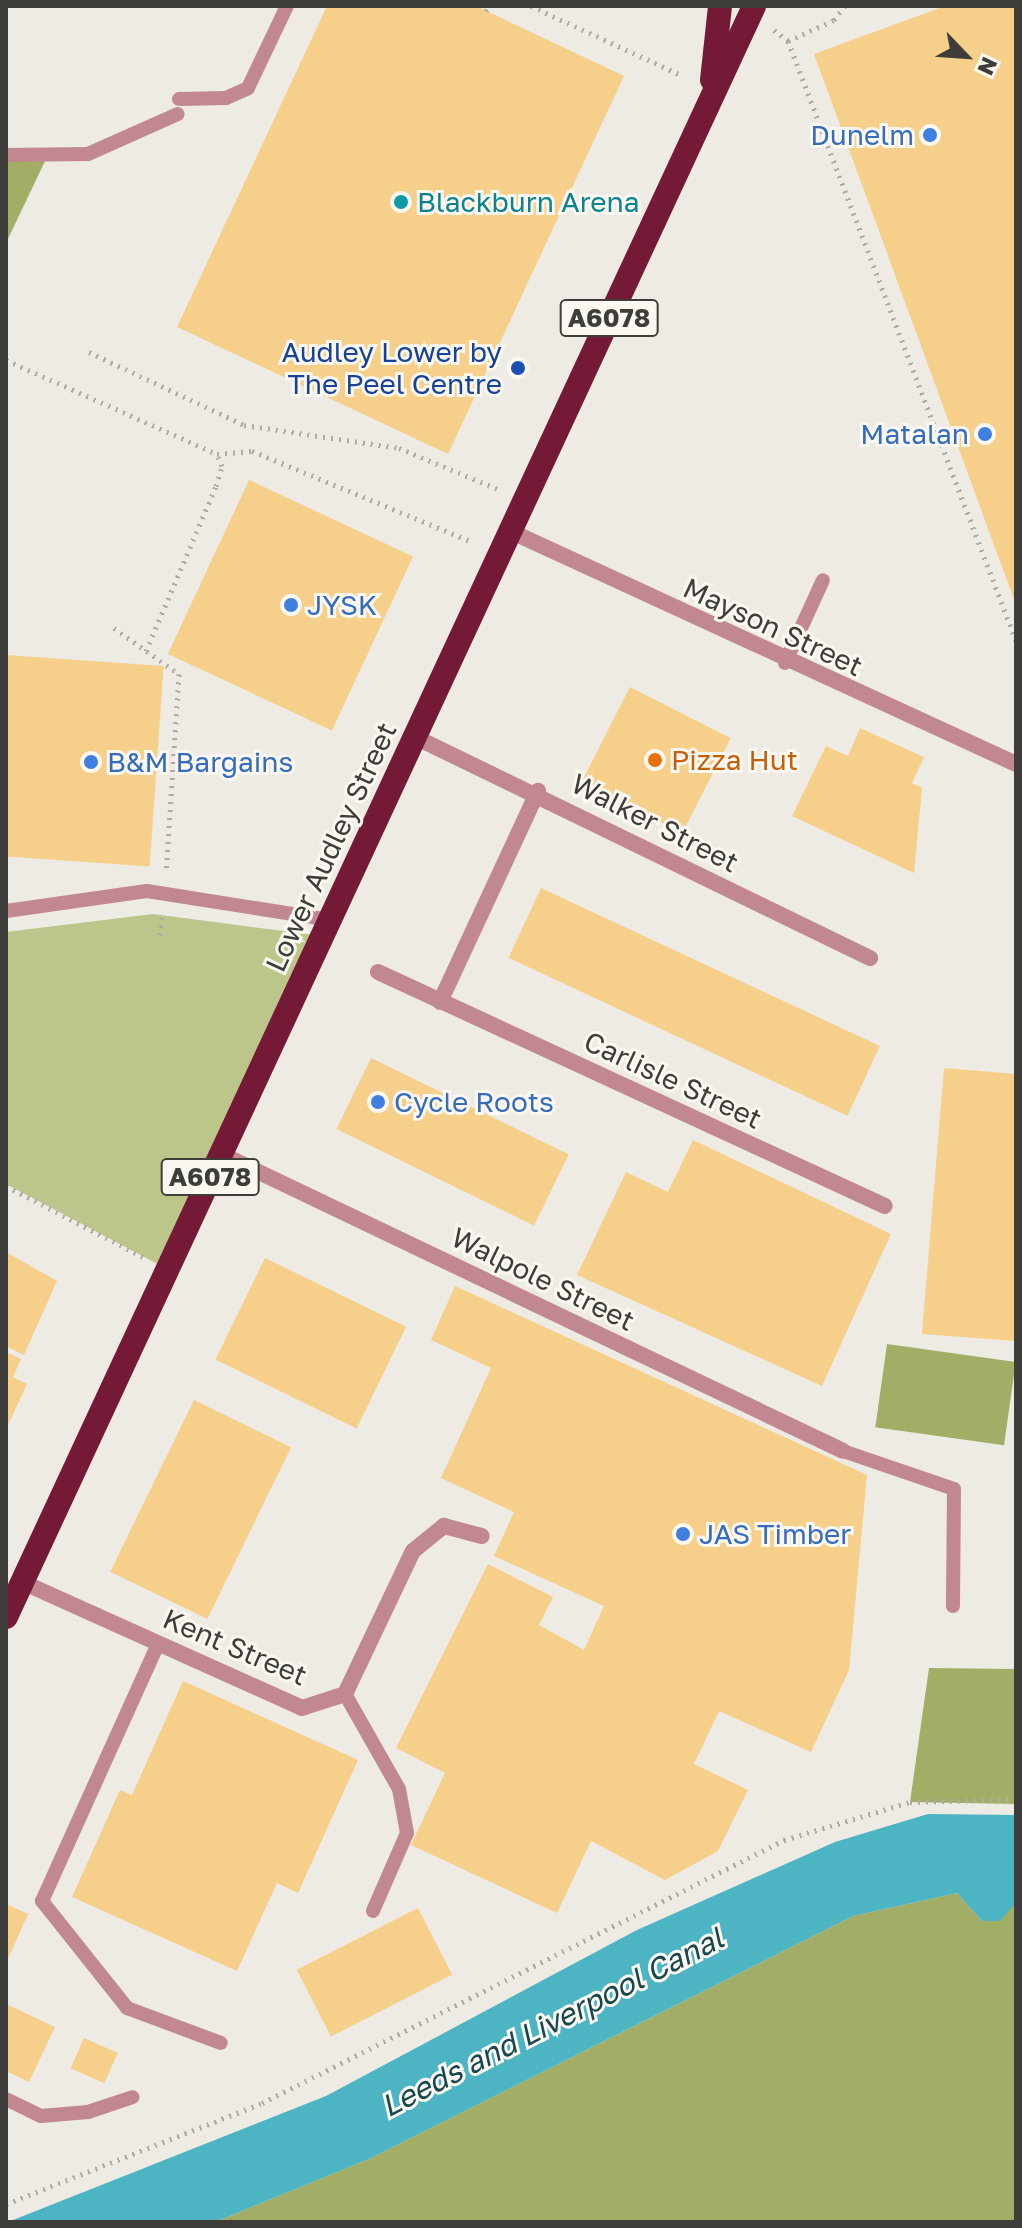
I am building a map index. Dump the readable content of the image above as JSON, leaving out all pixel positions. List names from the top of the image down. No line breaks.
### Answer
{"streets":{"highway":["A6078","Lower Audley Street"],"street":["Mayson Street","Walker Street","Carlisle Street","Walpole Street","Kent Street"]},"crossings":[["Mayson Street","Lower Audley Street"],["Walker Street","Lower Audley Street"],["Lower Audley Street","Walpole Street"],["Lower Audley Street","Kent Street"]],"water":["Leeds and Liverpool Canal"],"places":["Dunelm","Blackburn Arena","Audley Lower by The Peel Centre","Matalan","JYSK","Pizza Hut","B&M Bargains","Cycle Roots","JAS Timber"],"north":"bottom right"}
